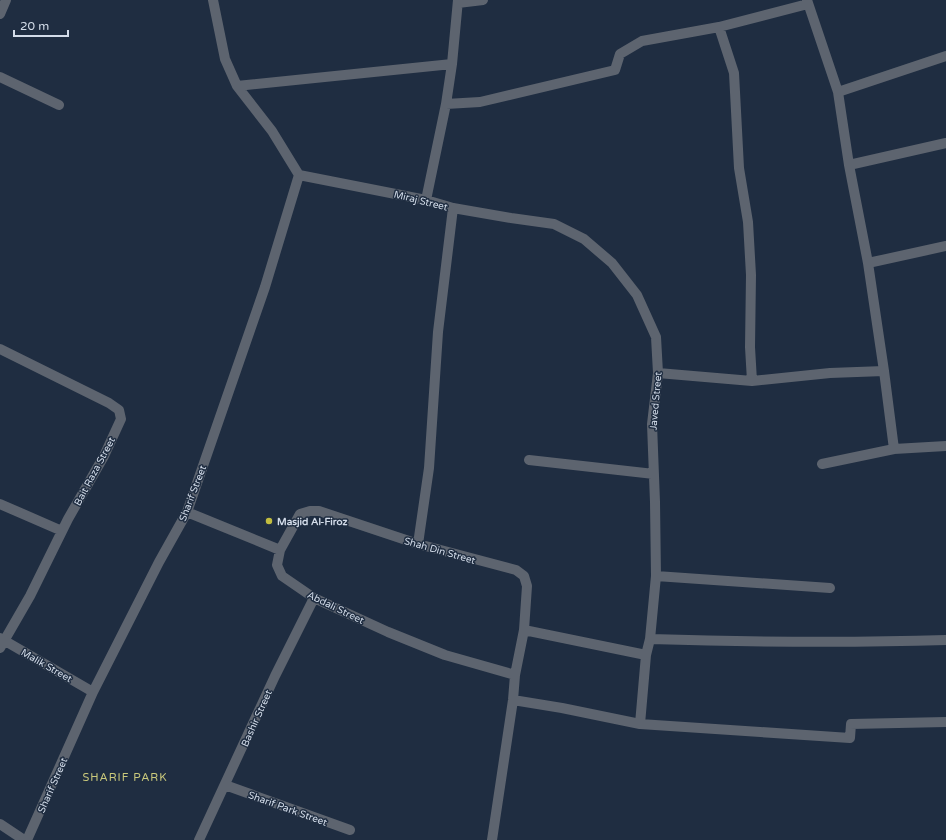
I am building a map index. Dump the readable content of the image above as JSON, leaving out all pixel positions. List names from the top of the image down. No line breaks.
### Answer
{"streets":{"street":["Miraj Street","Javed Street","Bait Raza Street","Sharif Street","Shah Din Street","Abdali Street","Malik Street","Bashir Street","Sharif Park Street"]},"crossings":[["Miraj Street","Javed Street"],["Miraj Street","Sharif Street"],["Miraj Street","Shah Din Street"],["Bait Raza Street","Malik Street"],["Sharif Street","Malik Street"],["Shah Din Street","Abdali Street"],["Abdali Street","Bashir Street"],["Bashir Street","Sharif Park Street"]],"districts":["SHARIF PARK"],"places":["Masjid Al-Firoz"],"scale_bar":"20 m"}
